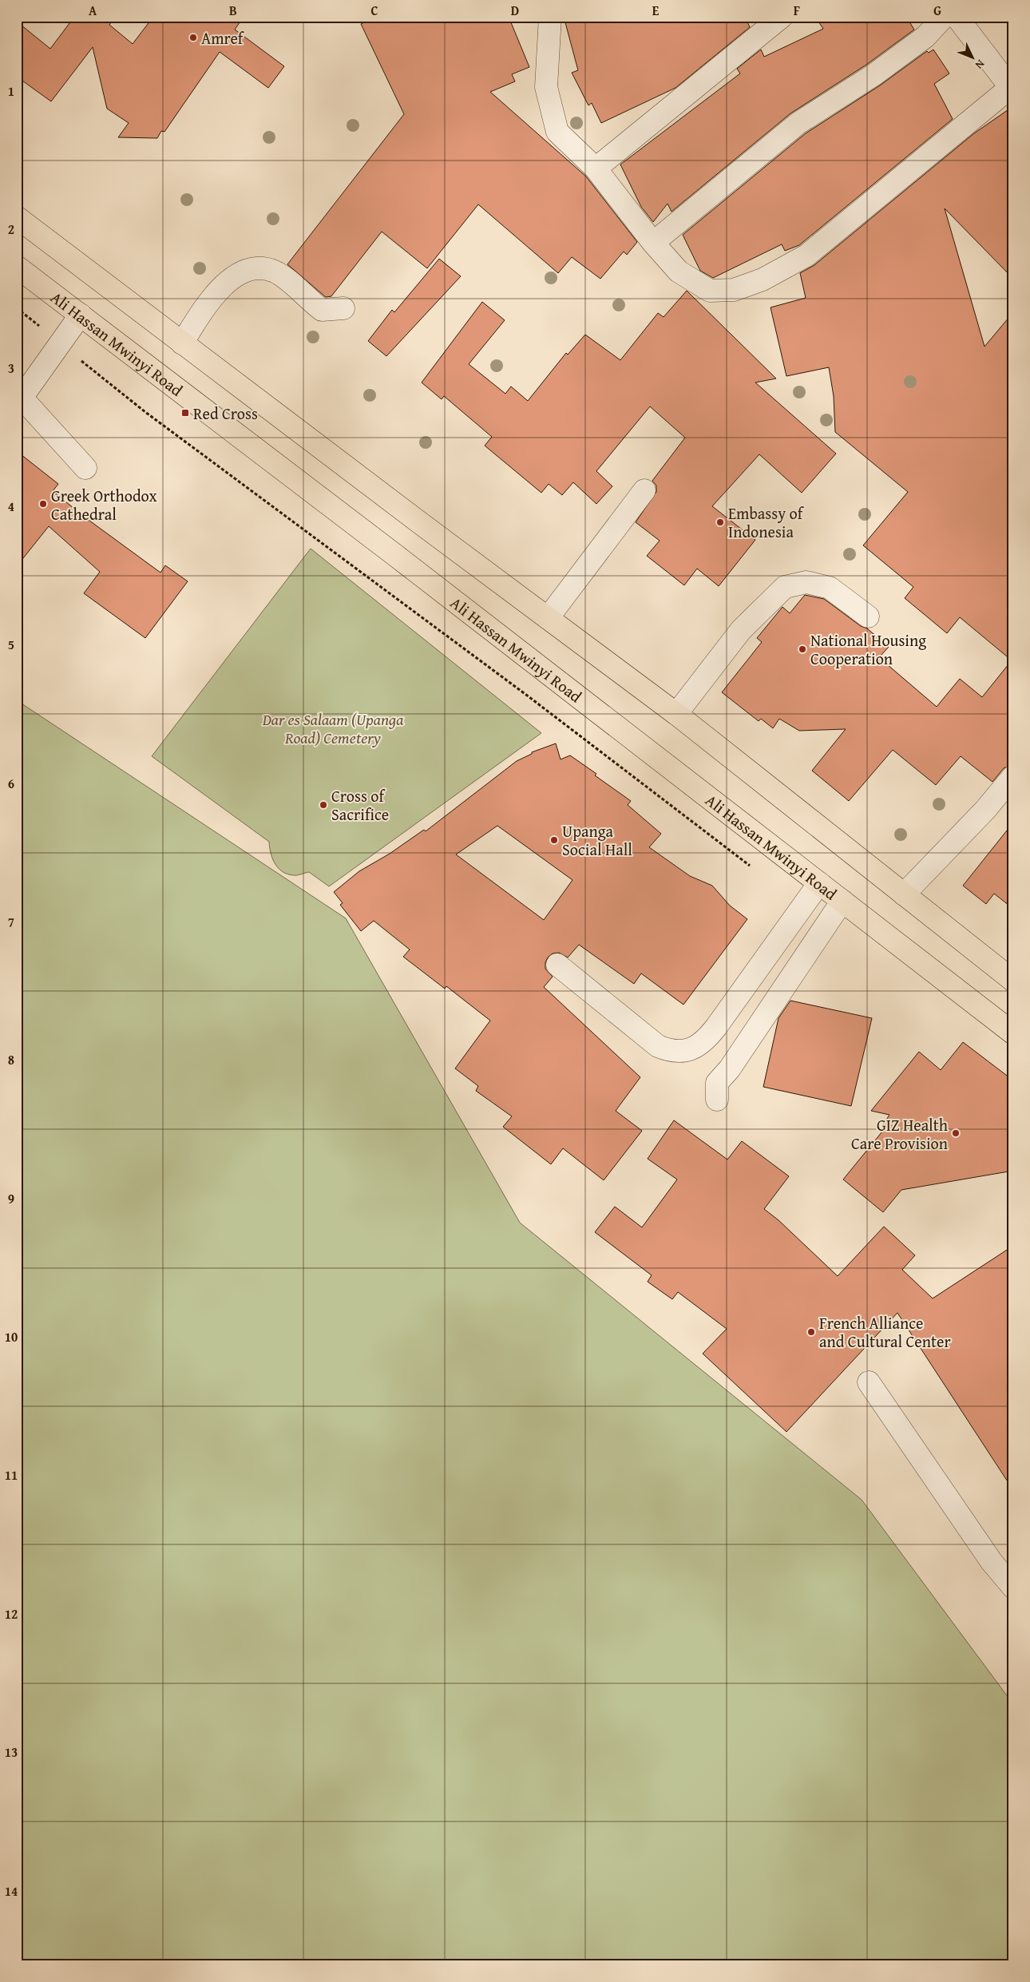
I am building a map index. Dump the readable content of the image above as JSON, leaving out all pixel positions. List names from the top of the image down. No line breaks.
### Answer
{"streets":{"highway":["Ali Hassan Mwinyi Road"]},"parks":["Dar es Salaam (Upanga Road) Cemetery"],"places":{"other":["Amref","Greek Orthodox Cathedral","Embassy of Indonesia","National Housing Cooperation","Cross of Sacrifice","Upanga Social Hall","GIZ Health Care Provision","French Alliance and Cultural Center"],"transit":["Red Cross"]},"north":"bottom right","grid":{"columns":["A","B","C","D","E","F","G"],"rows":["1","2","3","4","5","6","7","8","9","10","11","12","13","14"]}}
